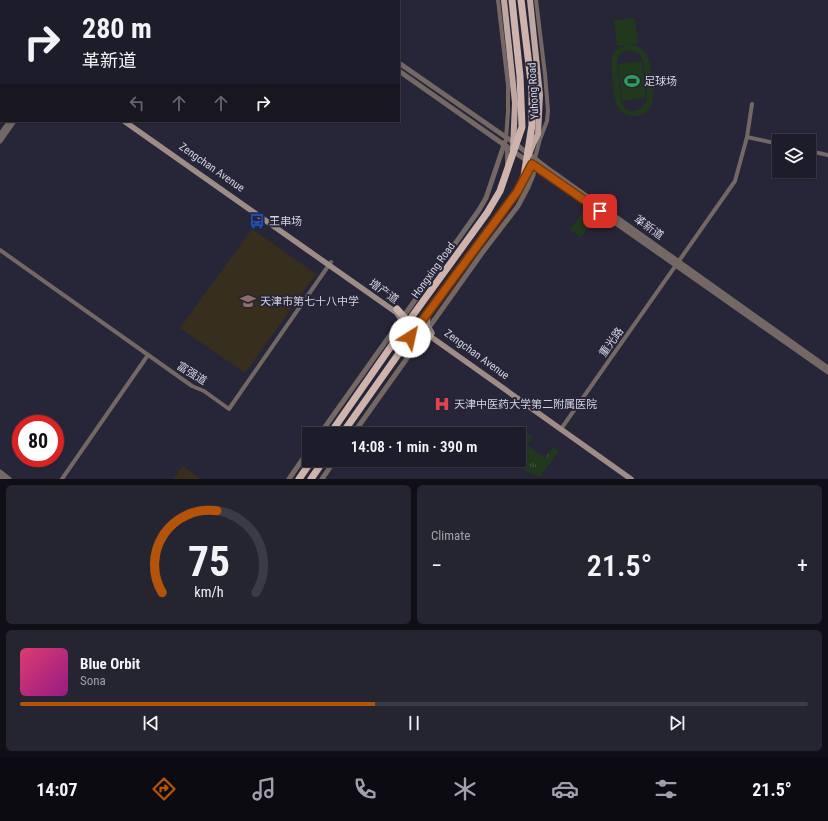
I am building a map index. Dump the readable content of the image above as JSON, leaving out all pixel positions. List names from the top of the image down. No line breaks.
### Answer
{"streets":{"highway":["Yuhong Road","Hongxing Road"],"main road":["Zengchan Avenue"],"street":["革新道","重光路","富强道"]},"crossings":[["Yuhong Road","革新道"],["Yuhong Road","Hongxing Road"],["Zengchan Avenue","富强道"],["革新道","Hongxing Road"],["革新道","重光路"]],"places":{"sports":["足球场"],"bus stop":["王串场"],"school or university":["天津市第七十八中学"],"hospital":["天津中医药大学第二附属医院"]},"page":{"turn":["280 m","革新道"],"limit":"80","trip":"14:08 · 1 min · 390 m","tile":"Climate","heat":["−","21.5°","+"],"song":["Blue Orbit","Sona"],"tabs":["14:07","21.5°"],"gauge":["75","km/h"]}}
